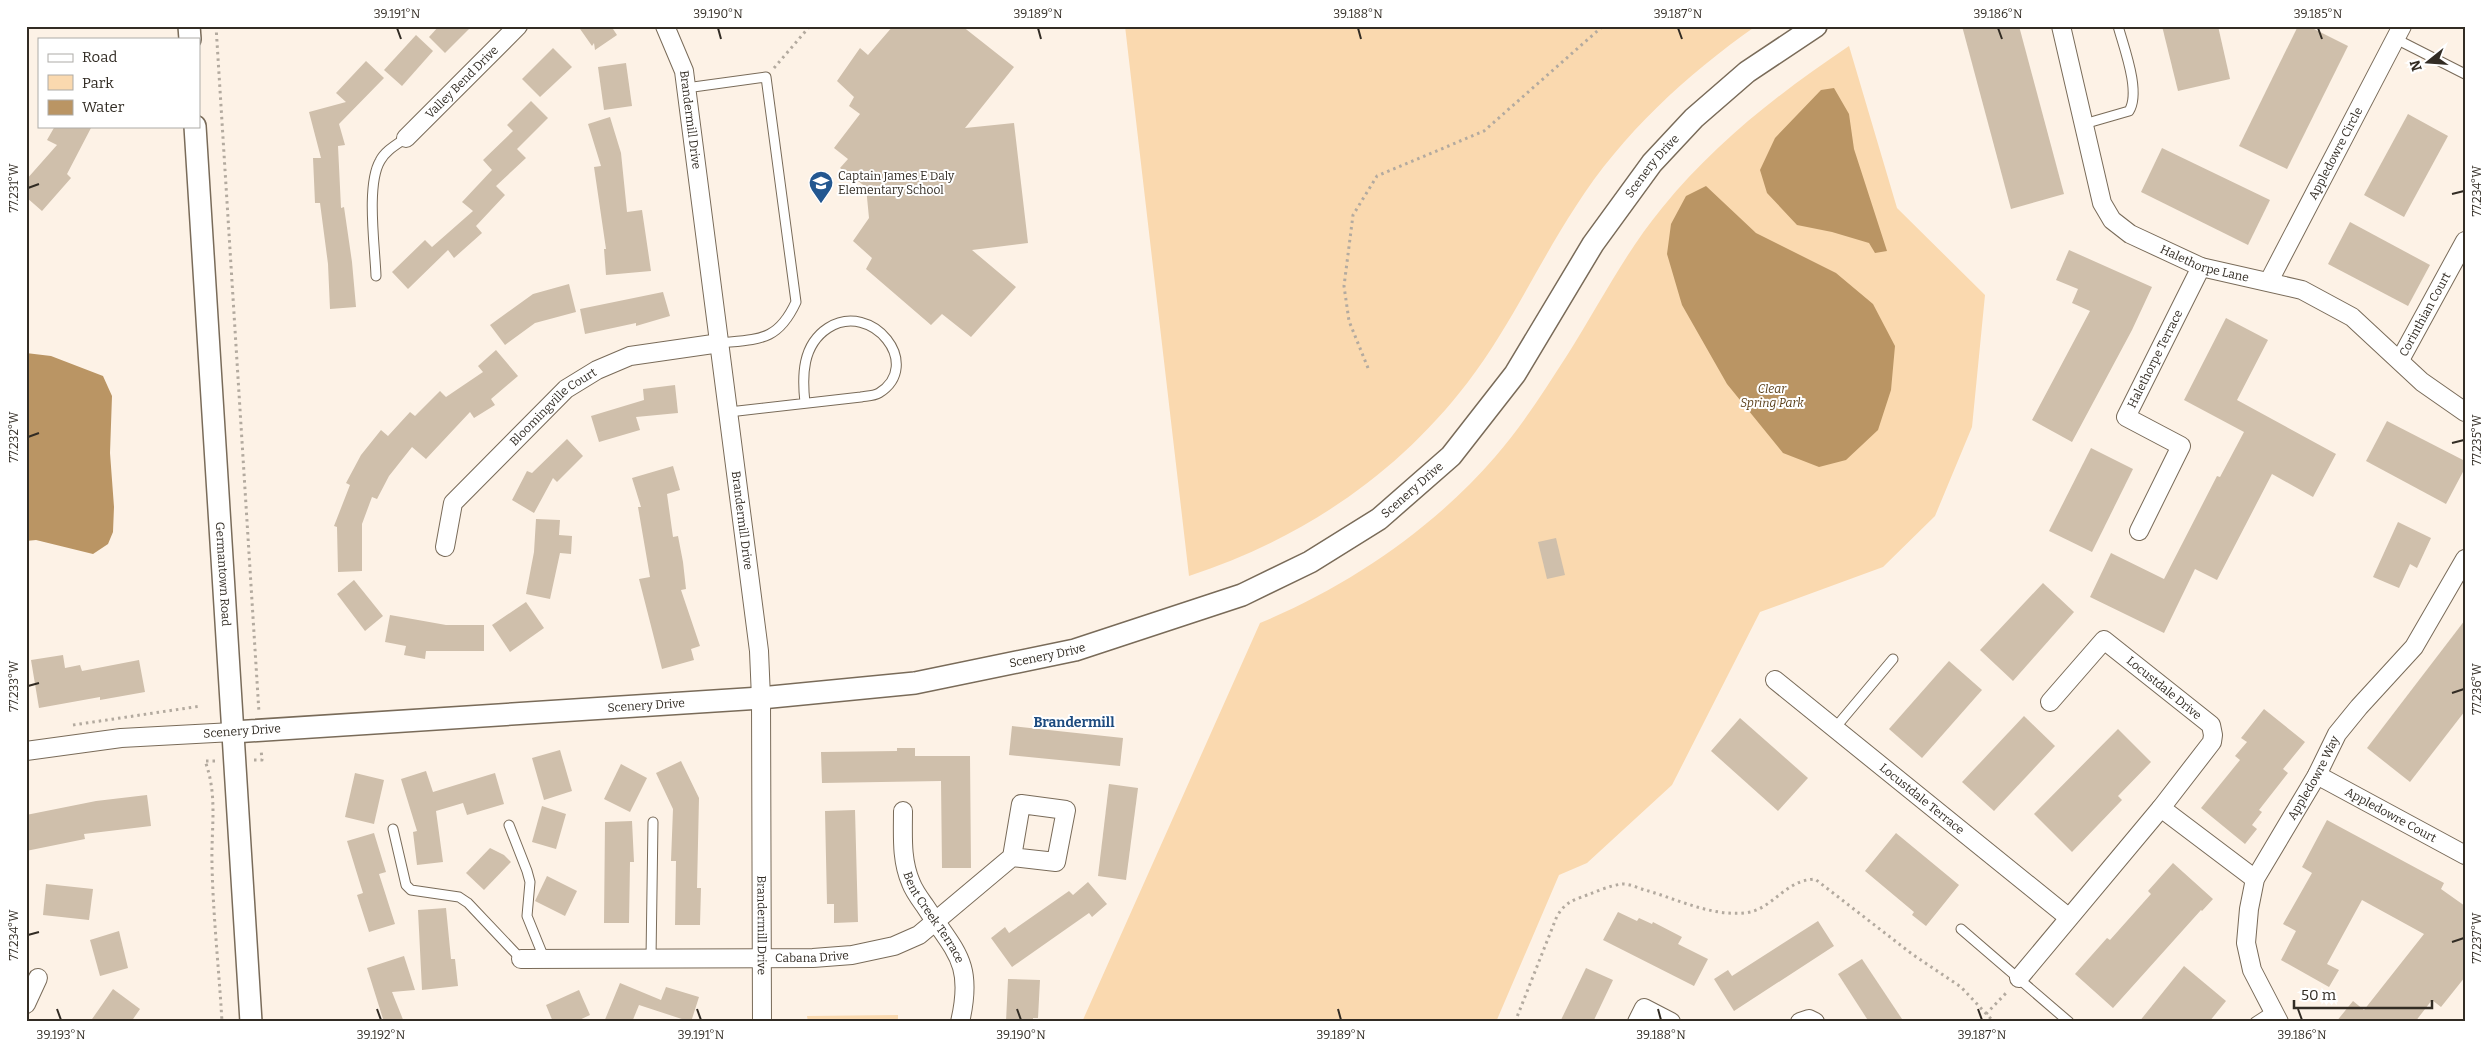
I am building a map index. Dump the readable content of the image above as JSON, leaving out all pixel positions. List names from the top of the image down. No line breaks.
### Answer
{"streets":{"street":["Valley Bend Drive","Brandermill Drive","Appledowre Circle","Scenery Drive","Halethorpe Lane","Corinthian Court","Halethorpe Terrace","Bloomingville Court","Germantown Road","Locustdale Drive","Appledowre Way","Locustdale Terrace","Appledowre Court","Bent Creek Terrace","Cabana Drive"]},"crossings":[["Brandermill Drive","Scenery Drive"],["Brandermill Drive","Bloomingville Court"],["Brandermill Drive","Cabana Drive"],["Appledowre Circle","Halethorpe Lane"],["Scenery Drive","Germantown Road"],["Halethorpe Lane","Corinthian Court"],["Halethorpe Lane","Halethorpe Terrace"],["Locustdale Drive","Locustdale Terrace"],["Appledowre Way","Appledowre Court"],["Bent Creek Terrace","Cabana Drive"]],"districts":["Brandermill"],"parks":["Clear Spring Park"],"places":{"school or university":["Captain James E Daly Elementary School"]},"legend":["Road","Park","Water"],"scale_bar":"50 m","north":"left","coordinates":["39.191°N","39.190°N","39.189°N","39.188°N","39.187°N","39.186°N","39.185°N","77.231°W","77.234°W","77.232°W","77.235°W","77.233°W","77.236°W","77.237°W","39.193°N","39.192°N"]}
